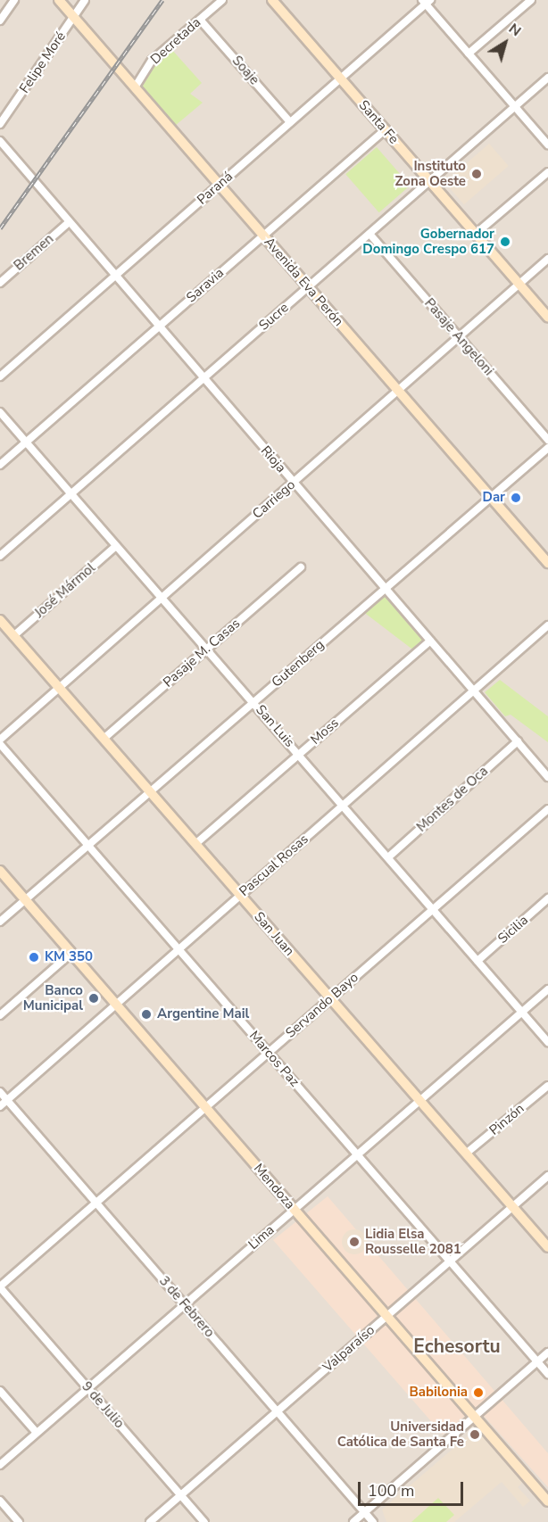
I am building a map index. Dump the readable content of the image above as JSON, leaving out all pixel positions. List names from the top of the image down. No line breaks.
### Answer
{"streets":{"main road":["Santa Fe","Avenida Eva Perón","San Juan","Mendoza"],"street":["Decretada","Felipe Moré","Soaje","Paraná","Bremen","Saravia","Sucre","Pasaje Angeloni","Rioja","Carriego","José Mármol","Pasaje M. Casas","Gutenberg","San Luis","Moss","Montes de Oca","Pascual Rosas","Sicilia","Servando Bayo","Marcos Paz","Pinzón","Lima","3 de Febrero","Valparaíso","9 de Julio"]},"crossings":[["Decretada","Soaje"],["Decretada","Avenida Eva Perón"],["Felipe Moré","Avenida Eva Perón"],["Soaje","Paraná"],["Santa Fe","Paraná"],["Santa Fe","Saravia"],["Santa Fe","Sucre"],["Santa Fe","Carriego"],["Paraná","Avenida Eva Perón"],["Paraná","Rioja"],["Bremen","Rioja"],["Avenida Eva Perón","Saravia"],["Avenida Eva Perón","Sucre"],["Avenida Eva Perón","Carriego"],["Avenida Eva Perón","Gutenberg"],["Saravia","Rioja"],["Saravia","San Luis"],["Sucre","Pasaje Angeloni"],["Sucre","Rioja"],["Sucre","San Luis"],["Pasaje Angeloni","Carriego"],["Rioja","Carriego"],["Rioja","Gutenberg"],["Rioja","Moss"],["Rioja","Montes de Oca"],["Rioja","Pascual Rosas"],["Carriego","San Luis"],["Carriego","San Juan"],["Carriego","Marcos Paz"],["José Mármol","San Luis"],["José Mármol","San Juan"],["Pasaje M. Casas","San Luis"],["Pasaje M. Casas","San Juan"],["Gutenberg","San Luis"],["Gutenberg","San Juan"],["Gutenberg","Marcos Paz"],["Gutenberg","Mendoza"],["San Luis","Moss"],["San Luis","Montes de Oca"],["San Luis","Pascual Rosas"],["San Luis","Sicilia"],["San Luis","Servando Bayo"],["San Luis","Lima"],["Moss","San Juan"],["Pascual Rosas","San Juan"],["Pascual Rosas","Marcos Paz"],["Pascual Rosas","Mendoza"],["Pascual Rosas","3 de Febrero"],["San Juan","Servando Bayo"],["San Juan","Pinzón"],["San Juan","Lima"],["San Juan","Valparaíso"],["Servando Bayo","Marcos Paz"],["Servando Bayo","Mendoza"],["Servando Bayo","3 de Febrero"],["Servando Bayo","9 de Julio"],["Marcos Paz","Lima"],["Marcos Paz","Valparaíso"],["Mendoza","Lima"],["Mendoza","Valparaíso"],["Lima","3 de Febrero"],["Lima","9 de Julio"],["3 de Febrero","Valparaíso"],["Valparaíso","9 de Julio"]],"districts":["Echesortu"],"places":["Instituto Zona Oeste","Gobernador Domingo Crespo 617","Dar","KM 350","Banco Municipal","Argentine Mail","Lidia Elsa Rousselle 2081","Babilonia","Universidad Católica de Santa Fe"],"scale_bar":"100 m","north":"top right"}
